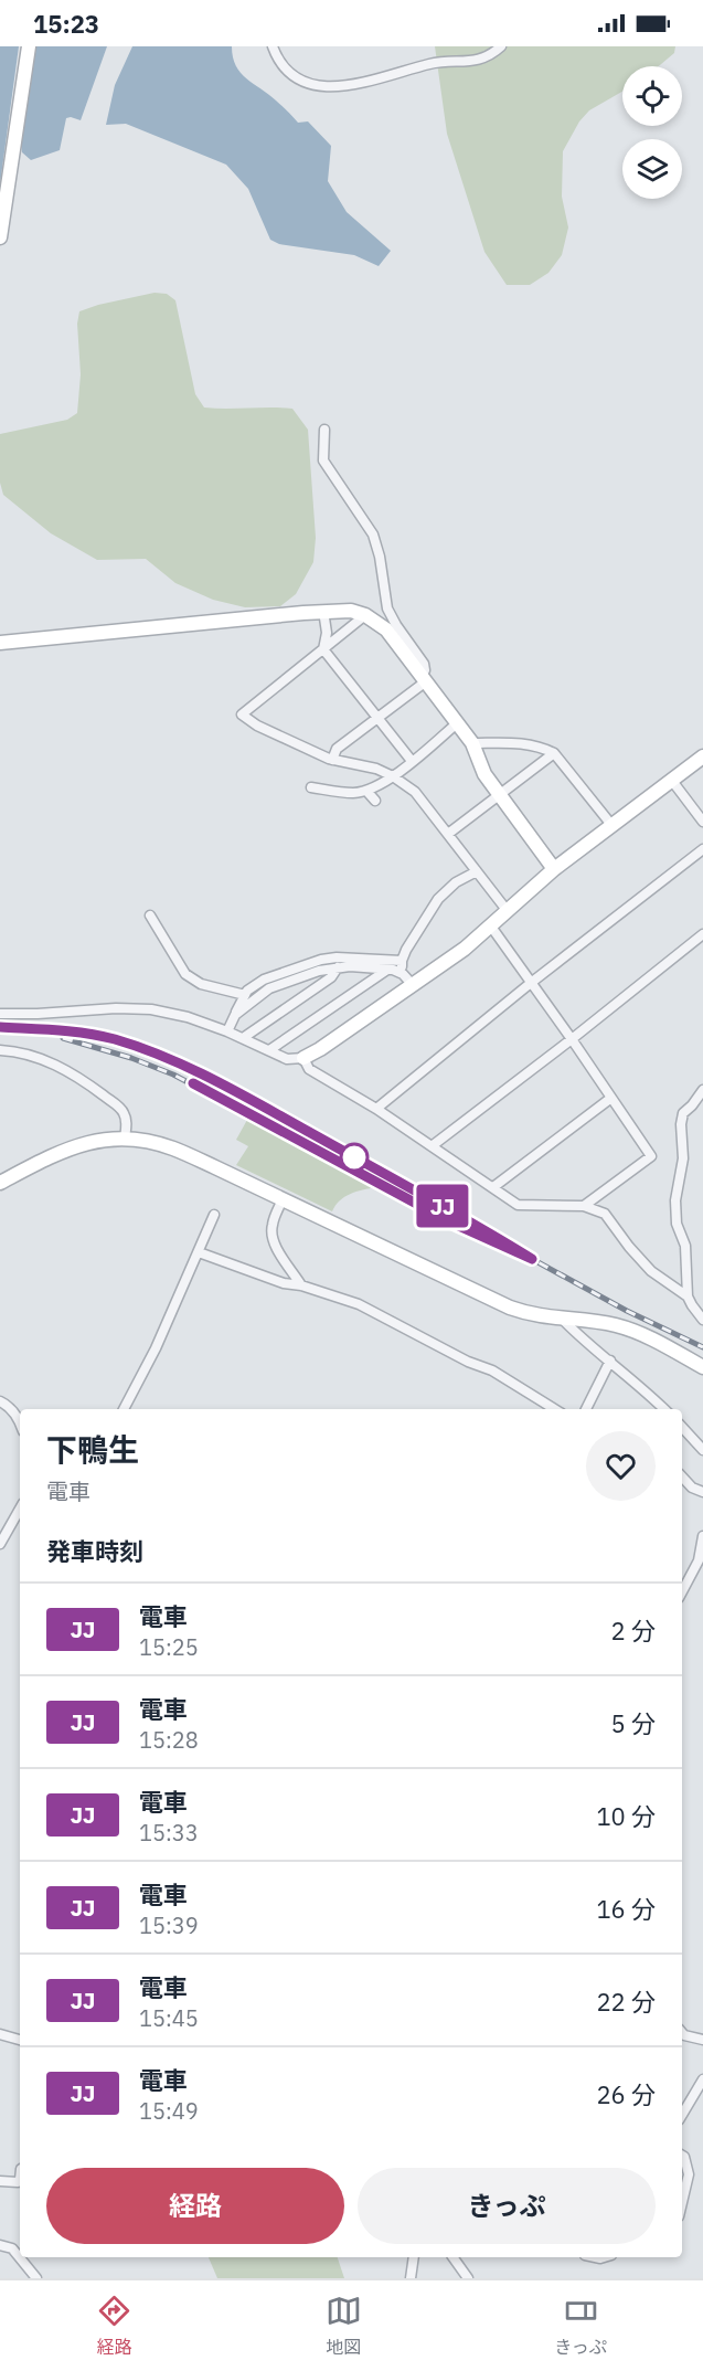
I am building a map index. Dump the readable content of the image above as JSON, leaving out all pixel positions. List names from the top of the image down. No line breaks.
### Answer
{"page":{"status":"15:23","on_map":"JJ","heading":[["下鴨生","電車"],"発車時刻"],"list":[{"mark":"JJ","name":"電車","note":"15:25","value":"2 分"},{"mark":"JJ","name":"電車","note":"15:28","value":"5 分"},{"mark":"JJ","name":"電車","note":"15:33","value":"10 分"},{"mark":"JJ","name":"電車","note":"15:39","value":"16 分"},{"mark":"JJ","name":"電車","note":"15:45","value":"22 分"},{"mark":"JJ","name":"電車","note":"15:49","value":"26 分"}],"buttons":["経路","きっぷ"],"tabs":["経路","地図","きっぷ"]}}
